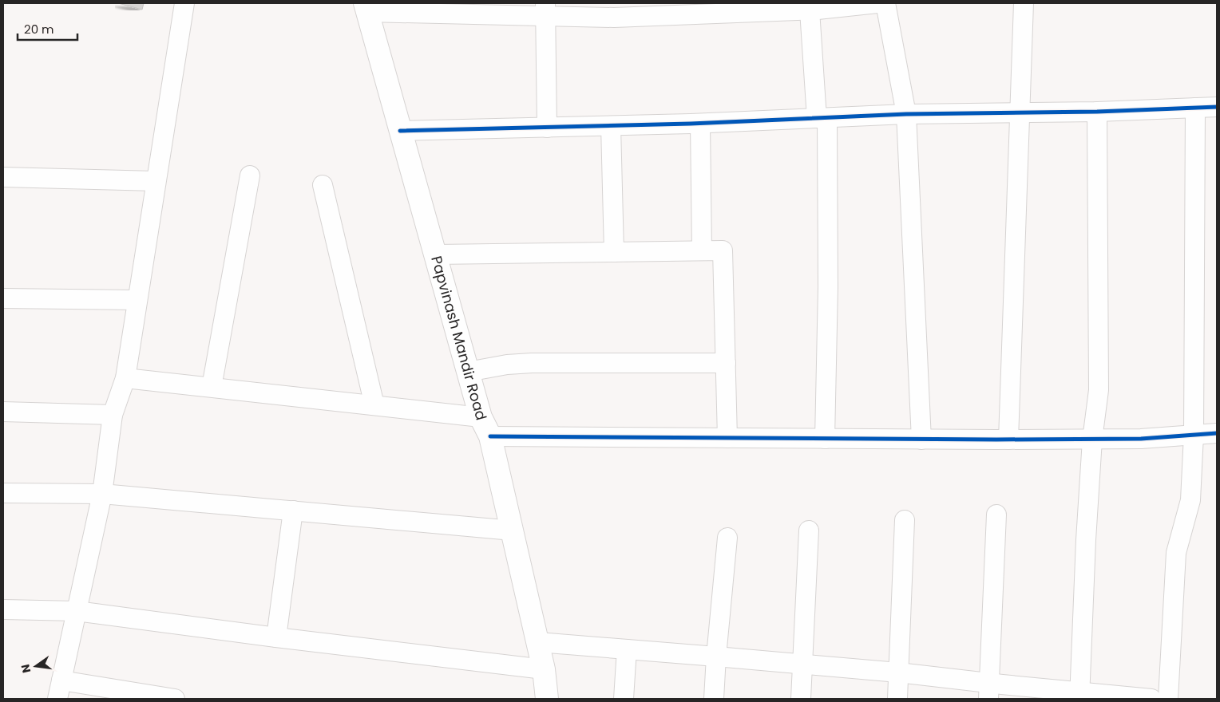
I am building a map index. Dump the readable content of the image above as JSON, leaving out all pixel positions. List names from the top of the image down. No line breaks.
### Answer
{"streets":{"street":["Papvinash Mandir Road"]},"scale_bar":"20 m","north":"left"}
